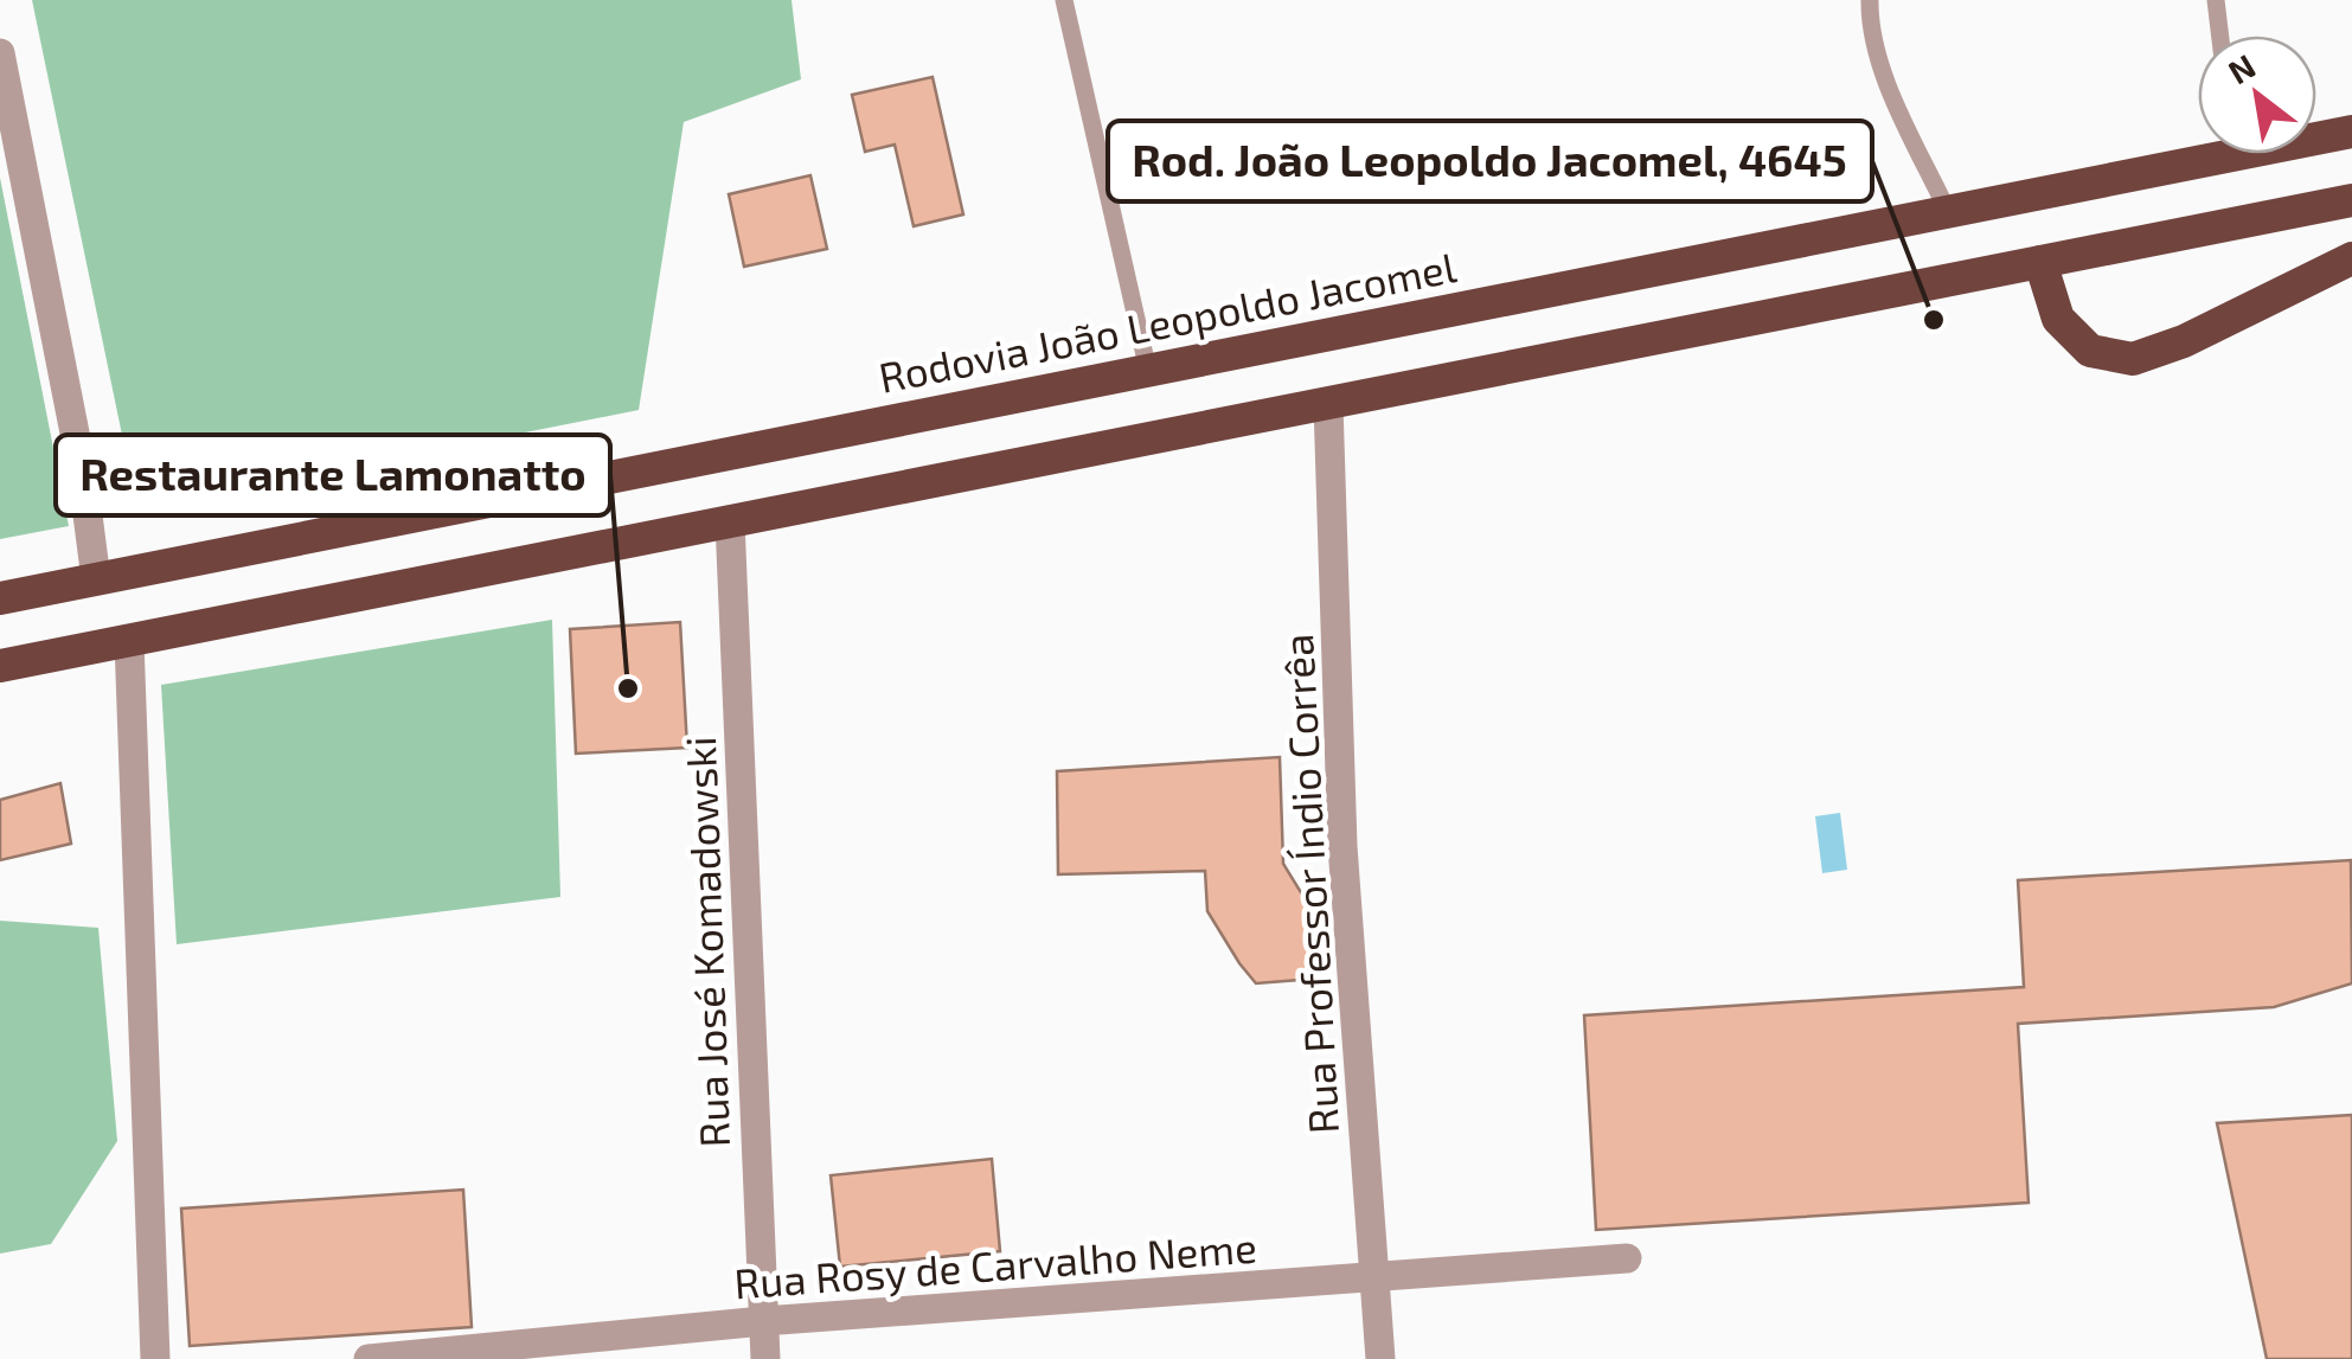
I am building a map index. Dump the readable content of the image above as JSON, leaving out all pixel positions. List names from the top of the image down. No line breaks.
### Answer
{"streets":{"highway":["Rodovia João Leopoldo Jacomel"],"street":["Rua Professor Índio Corrêa","Rua José Komadowski","Rua Rosy de Carvalho Neme"]},"crossings":[["Rua Professor Índio Corrêa","Rua Rosy de Carvalho Neme"],["Rua José Komadowski","Rua Rosy de Carvalho Neme"]],"places":["Rod. João Leopoldo Jacomel, 4645","Restaurante Lamonatto"],"north":"top left"}
